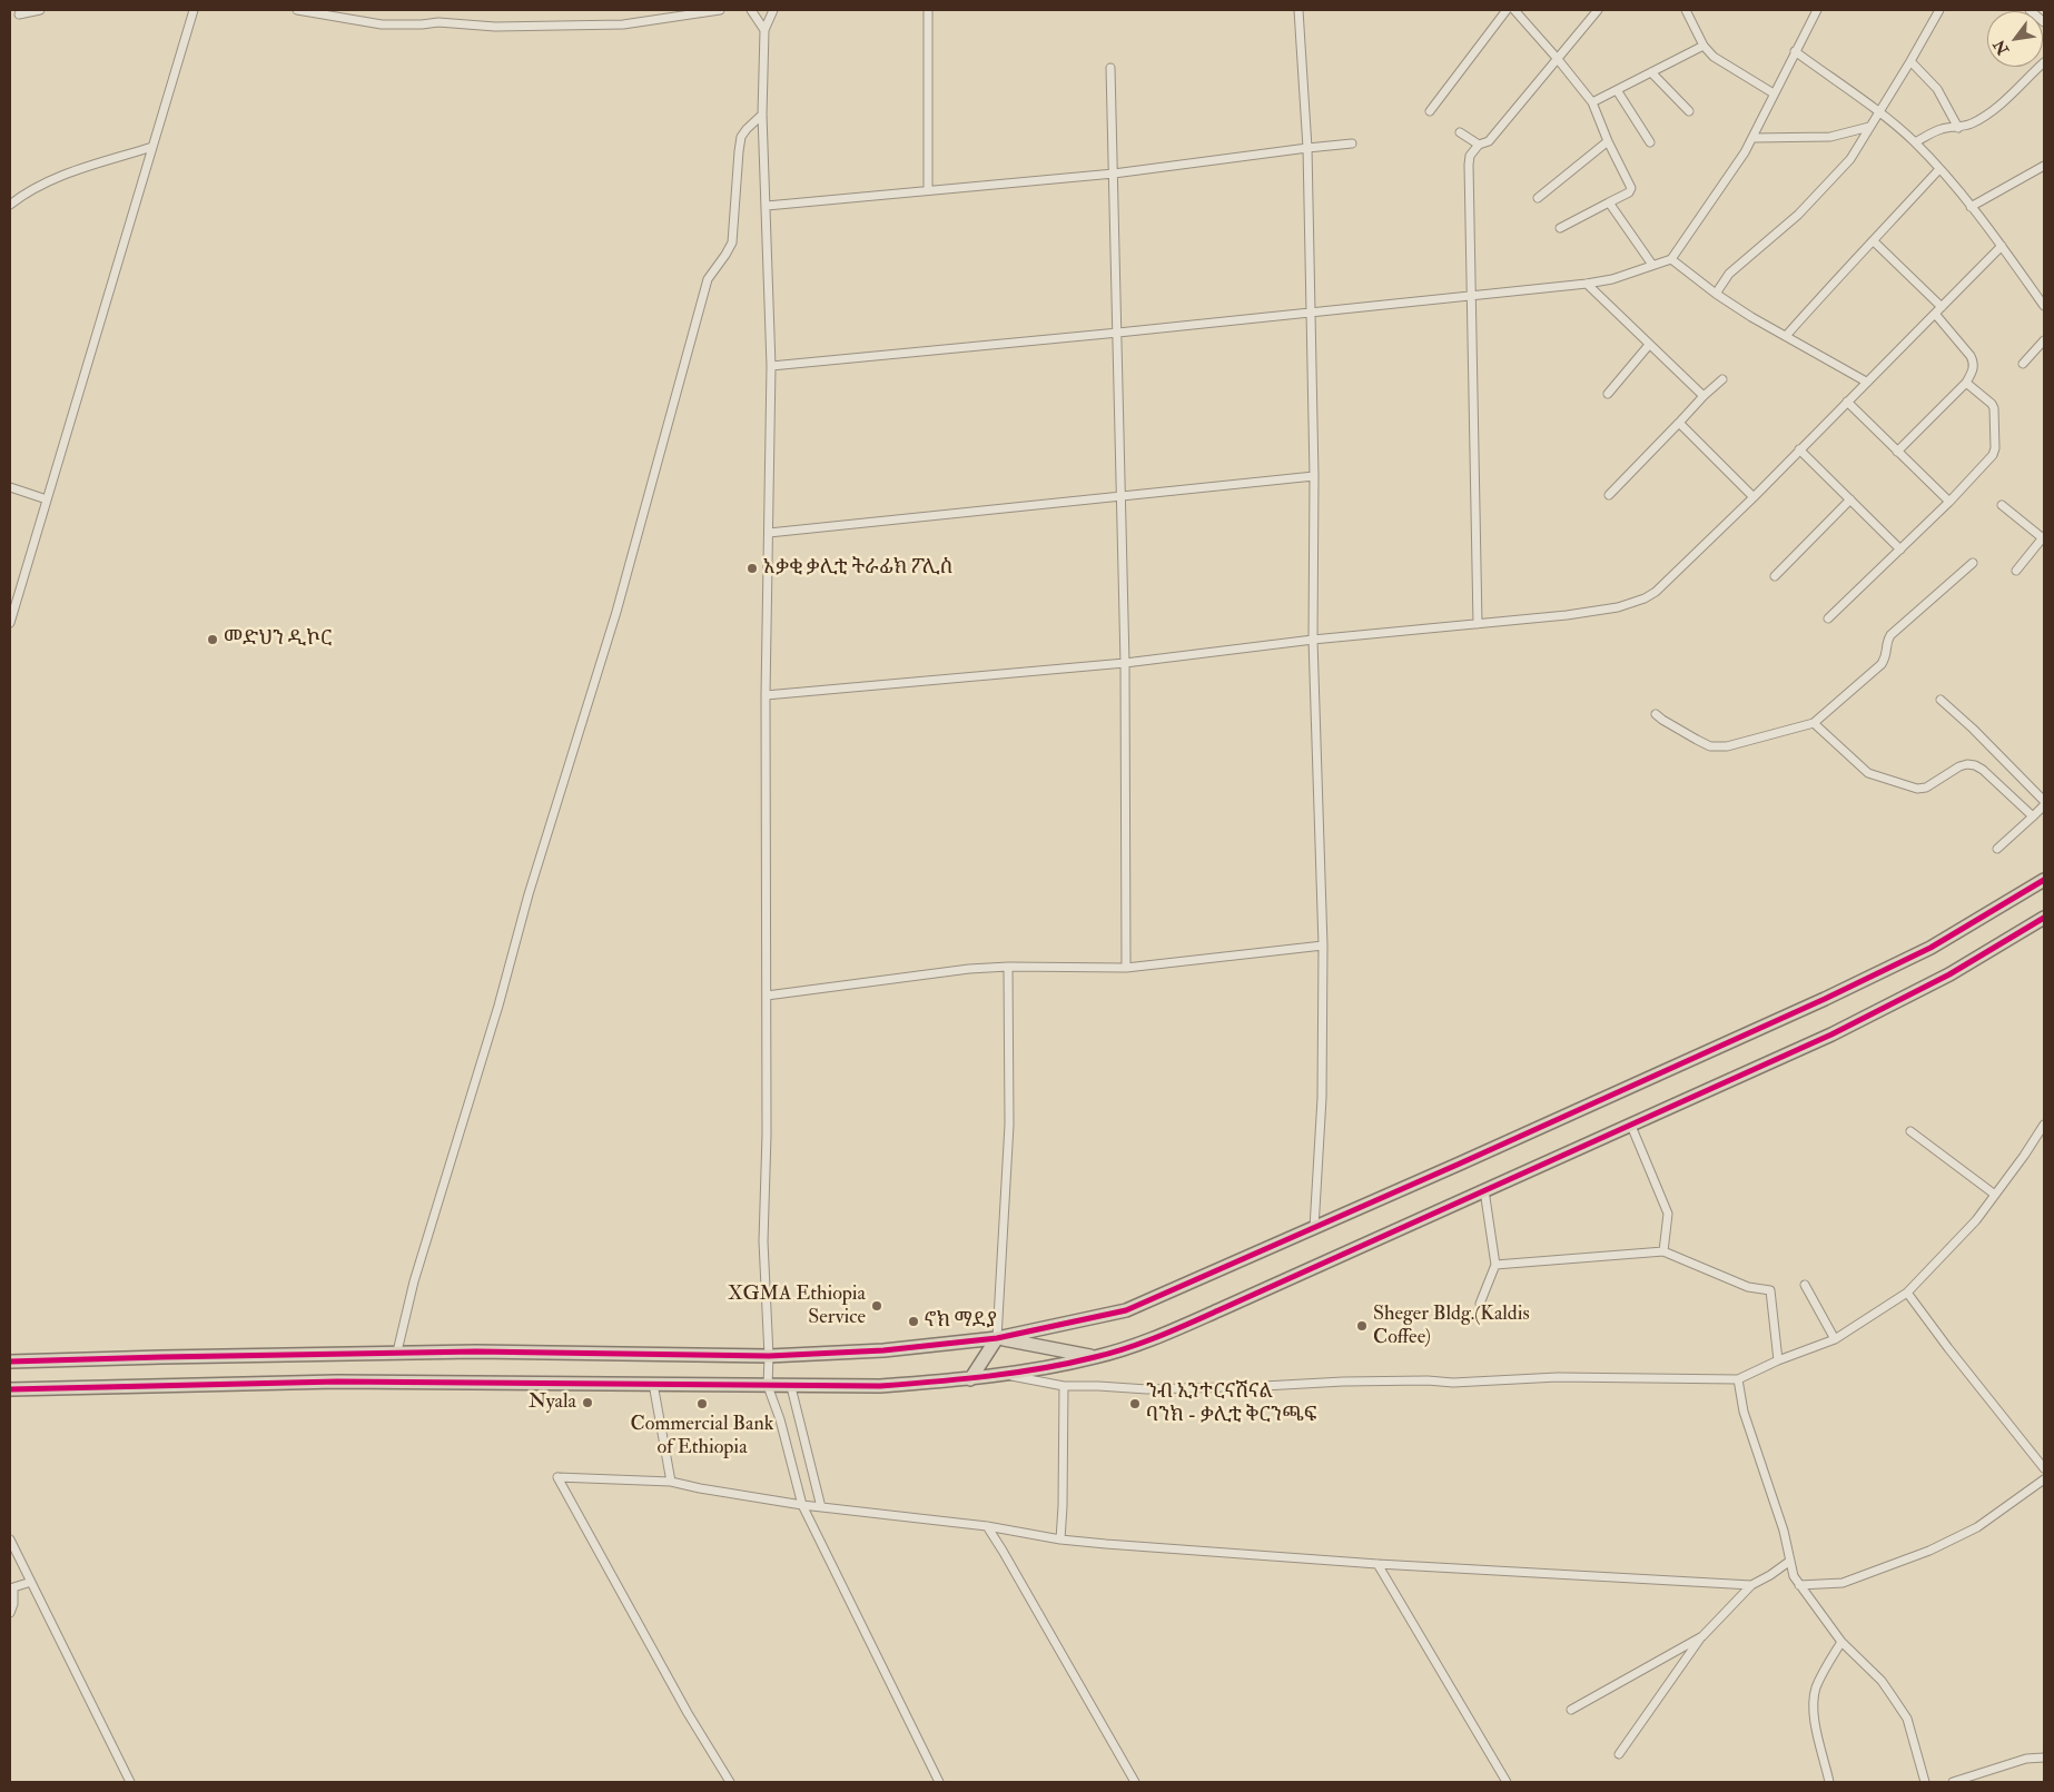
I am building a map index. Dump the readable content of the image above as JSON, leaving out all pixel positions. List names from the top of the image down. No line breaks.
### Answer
{"places":["አቃቂ ቃሊቲ ትራፊክ ፖሊስ","መድህን ዲኮር","XGMA Ethiopia Service","ኖክ ማደያ","Sheger Bldg.(Kaldis Coffee)","Nyala","Commercial Bank of Ethiopia","ንብ ኢንተርናሽናል ባንክ - ቃሊቲ ቅርንጫፍ"],"north":"bottom left"}
